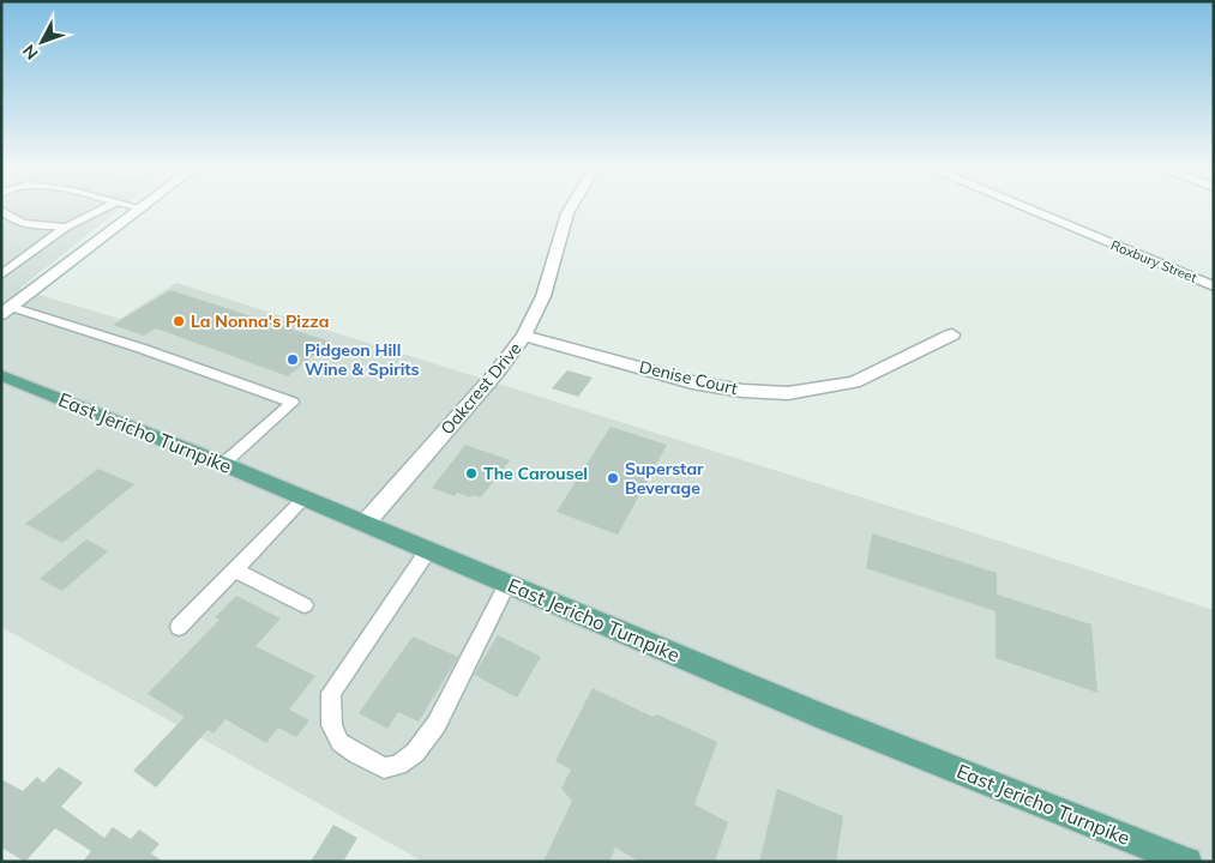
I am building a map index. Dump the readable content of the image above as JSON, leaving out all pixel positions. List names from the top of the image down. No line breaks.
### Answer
{"streets":{"main road":["East Jericho Turnpike"],"street":["Roxbury Street","Denise Court","Oakcrest Drive"]},"crossings":[["Denise Court","Oakcrest Drive"],["Oakcrest Drive","East Jericho Turnpike"]],"places":["La Nonna's Pizza","Pidgeon Hill Wine & Spirits","The Carousel","Superstar Beverage"],"north":"bottom left"}
